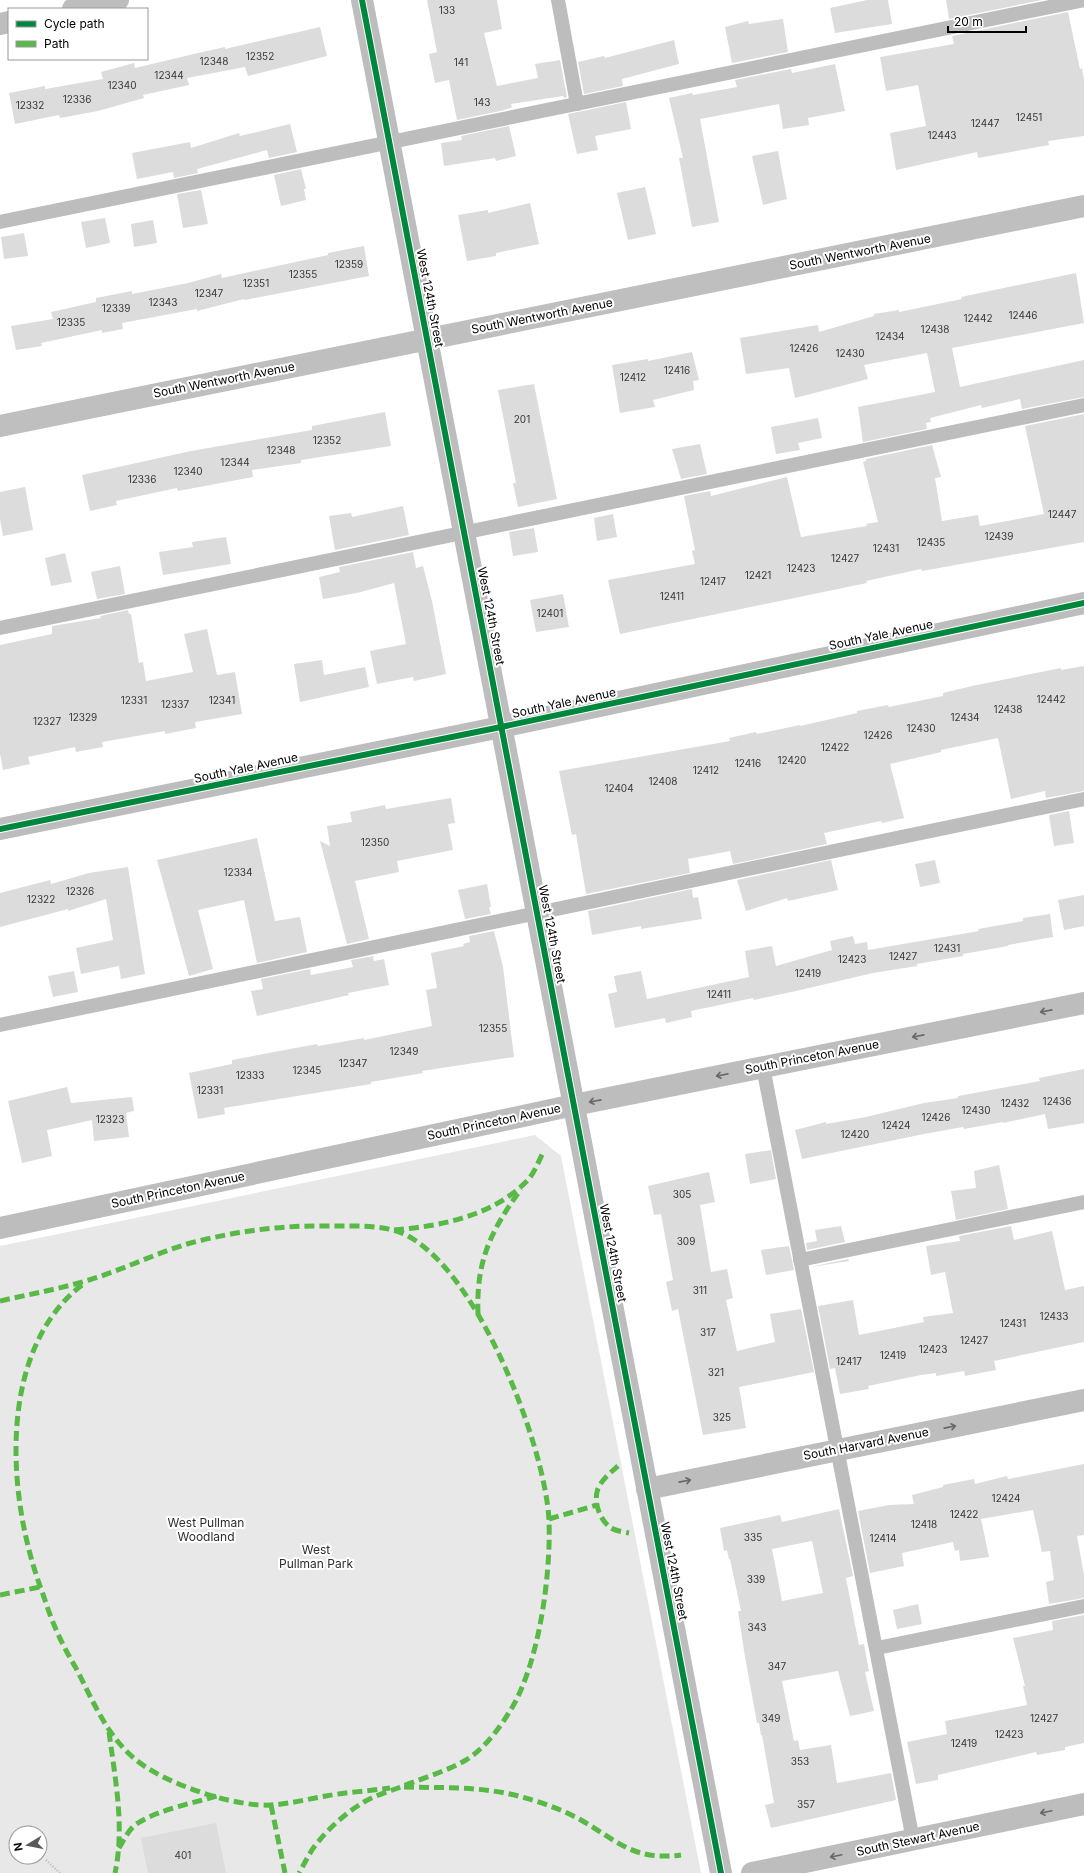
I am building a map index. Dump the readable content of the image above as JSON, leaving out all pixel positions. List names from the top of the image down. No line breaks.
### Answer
{"streets":{"street":["South Wentworth Avenue","West 124th Street","South Yale Avenue","South Princeton Avenue","South Harvard Avenue","South Stewart Avenue"]},"crossings":[["South Wentworth Avenue","West 124th Street"],["West 124th Street","South Yale Avenue"],["West 124th Street","South Princeton Avenue"],["West 124th Street","South Harvard Avenue"]],"one_way":["South Princeton Avenue","South Harvard Avenue","South Stewart Avenue"],"parks":["West Pullman Woodland","West Pullman Park"],"house_numbers":["133","12352","12348","141","12344","12340","12336","143","12332","12451","12447","12443","12359","12355","12351","12347","12343","12339","12446","12442","12335","12438","12434","12426","12430","12416","12412","201","12352","12348","12344","12340","12336","12447","12439","12435","12431","12427","12423","12421","12417","12411","12401","12442","12331","12341","12337","12438","12329","12434","12327","12430","12426","12422","12420","12416","12412","12408","12404","12350","12334","12326","12322","12431","12427","12423","12419","12411","12355","12349","12347","12345","12333","12331","12436","12432","12430","12426","12323","12424","12420","305","309","311","12433","12431","317","12427","12423","12419","12417","321","325","12424","12422","12418","335","12414","339","343","347","349","12427","12423","12419","353","357","401"],"legend":["Cycle path","Path"],"scale_bar":"20 m","north":"left"}
